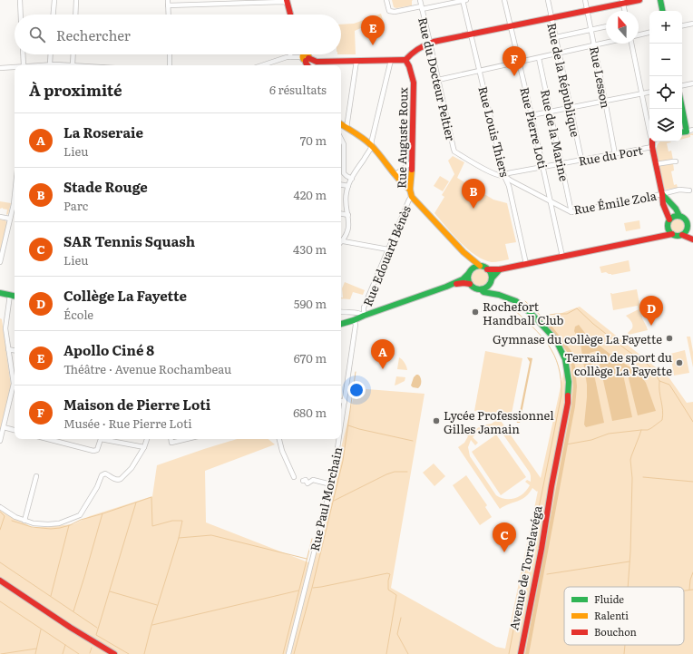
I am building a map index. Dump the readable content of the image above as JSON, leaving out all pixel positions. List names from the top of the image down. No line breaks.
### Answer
{"streets":{"main road":["Rue Auguste Roux","Avenue de Torrelavéga"],"street":["Rue Lesson","Rue du Docteur Peltier","Rue de la République","Rue Pierre Loti","Rue Louis Thiers","Rue de la Marine","Rue du Port","Rue Émile Zola","Rue Edouard Bénès","Rue Paul Morchain"]},"crossings":[["Rue Lesson","Rue du Port"],["Rue du Docteur Peltier","Rue Émile Zola"],["Rue de la République","Rue du Port"],["Rue Pierre Loti","Rue du Port"],["Rue Pierre Loti","Rue Émile Zola"],["Rue Louis Thiers","Rue du Port"],["Rue Louis Thiers","Rue Émile Zola"],["Rue de la Marine","Rue du Port"],["Rue de la Marine","Rue Émile Zola"],["Rue Auguste Roux","Rue Edouard Bénès"],["Rue du Port","Rue Émile Zola"]],"places":["Rochefort Handball Club","Gymnase du collège La Fayette","Terrain de sport du collège La Fayette","Lycée Professionnel Gilles Jamain"],"legend":["Fluide","Ralenti","Bouchon"],"north":"top","page":{"map_buttons":["+","−"],"search":"Rechercher","pins":["E","F","B","D","A","C"],"heading":["À proximité","6 résultats"],"list":[{"mark":"A","name":"La Roseraie","note":"Lieu","value":"70 m"},{"mark":"B","name":"Stade Rouge","note":"Parc","value":"420 m"},{"mark":"C","name":"SAR Tennis Squash","note":"Lieu","value":"430 m"},{"mark":"D","name":"Collège La Fayette","note":"École","value":"590 m"},{"mark":"E","name":"Apollo Ciné 8","note":"Théâtre · Avenue Rochambeau","value":"670 m"},{"mark":"F","name":"Maison de Pierre Loti","note":"Musée · Rue Pierre Loti","value":"680 m"}]}}
